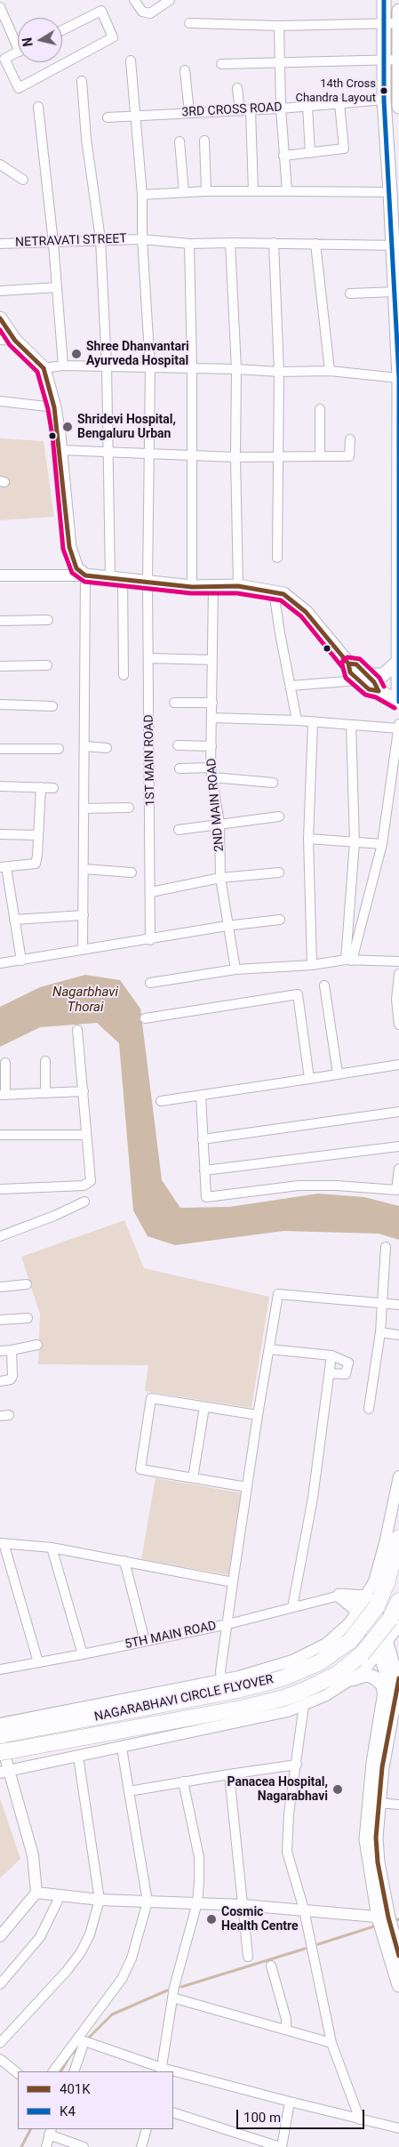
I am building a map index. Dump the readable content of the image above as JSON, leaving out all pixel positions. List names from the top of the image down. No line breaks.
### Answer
{"streets":{"highway":["NAGARABHAVI CIRCLE FLYOVER"],"street":["3RD CROSS ROAD","NETRAVATI STREET","1ST MAIN ROAD","2ND MAIN ROAD","5TH MAIN ROAD"]},"crossings":[["3RD CROSS ROAD","1ST MAIN ROAD"],["NETRAVATI STREET","1ST MAIN ROAD"]],"water":["Nagarbhavi Thorai"],"places":["14th Cross Chandra Layout","Shree Dhanvantari Ayurveda Hospital","Shridevi Hospital, Bengaluru Urban","Panacea Hospital, Nagarabhavi","Cosmic Health Centre"],"lines":["transit line K4","transit line 401K"],"legend":["401K","K4"],"scale_bar":"100 m","north":"left"}
